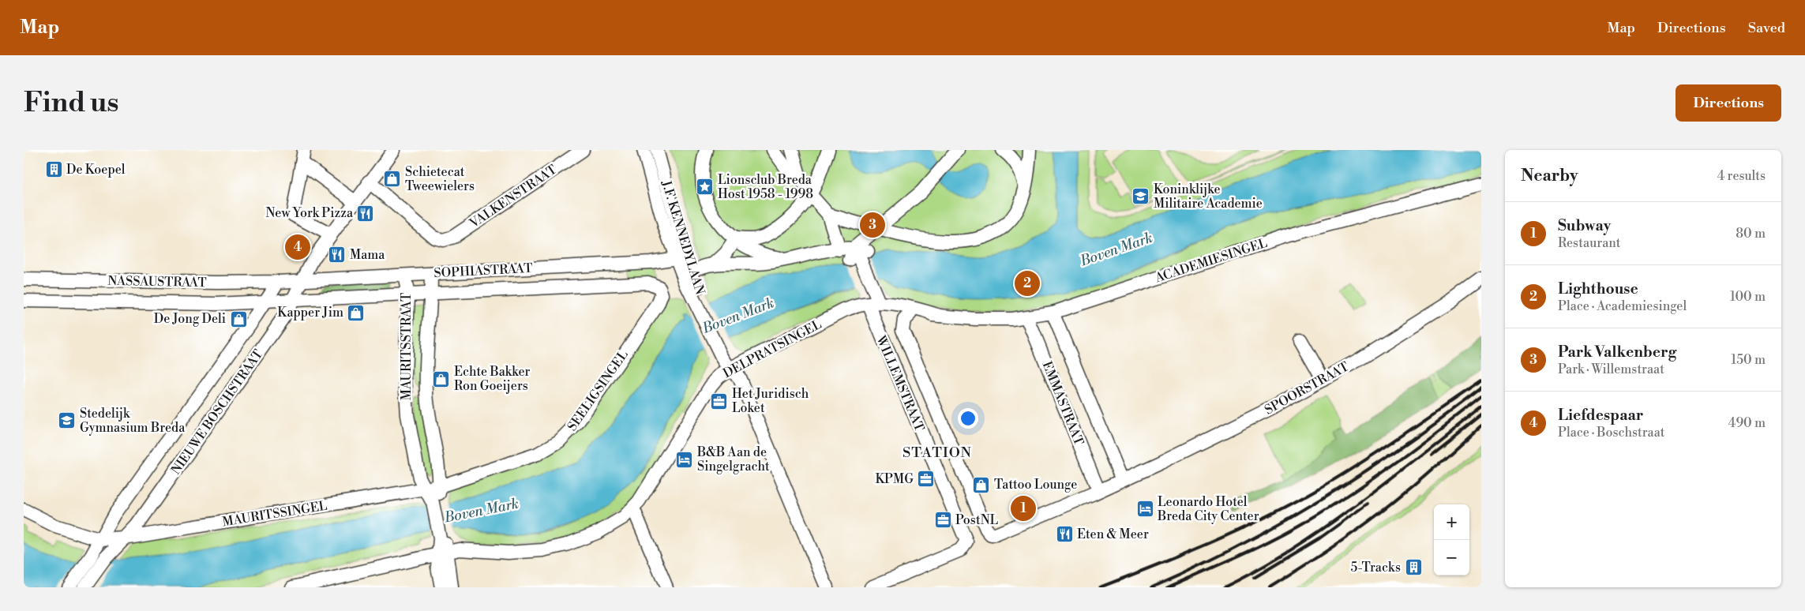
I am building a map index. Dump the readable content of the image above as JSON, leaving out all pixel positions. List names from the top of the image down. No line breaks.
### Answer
{"streets":{"street":["VALKENSTRAAT","J.F. KENNEDYLAAN","ACADEMIESINGEL","SOPHIASTRAAT","NASSAUSTRAAT","MAURITSSTRAAT","DELPRATSINGEL","WILLEMSTRAAT","SPOORSTRAAT","SEELIGSINGEL","EMMASTRAAT","NIEUWE BOSCHSTRAAT","MAURITSSINGEL"]},"crossings":[["J.F. KENNEDYLAAN","SOPHIASTRAAT"],["J.F. KENNEDYLAAN","DELPRATSINGEL"],["ACADEMIESINGEL","DELPRATSINGEL"],["ACADEMIESINGEL","WILLEMSTRAAT"],["ACADEMIESINGEL","EMMASTRAAT"],["SOPHIASTRAAT","NASSAUSTRAAT"],["SOPHIASTRAAT","MAURITSSTRAAT"],["SOPHIASTRAAT","SEELIGSINGEL"],["SOPHIASTRAAT","NIEUWE BOSCHSTRAAT"],["NASSAUSTRAAT","NIEUWE BOSCHSTRAAT"],["MAURITSSTRAAT","DELPRATSINGEL"],["MAURITSSTRAAT","SEELIGSINGEL"],["MAURITSSTRAAT","MAURITSSINGEL"],["DELPRATSINGEL","WILLEMSTRAAT"],["WILLEMSTRAAT","SPOORSTRAAT"],["SPOORSTRAAT","EMMASTRAAT"],["SEELIGSINGEL","MAURITSSINGEL"],["NIEUWE BOSCHSTRAAT","MAURITSSINGEL"]],"districts":["STATION"],"water":["Boven Mark"],"places":{"building":["De Koepel","5-Tracks"],"shop":["Schietecat Tweewielers","Kapper Jim","De Jong Deli","Echte Bakker Ron Goeijers","Tattoo Lounge"],"place":["Lionsclub Breda Host 1958 - 1998"],"school or university":["Koninklijke Militaire Academie","Stedelijk Gymnasium Breda"],"restaurant":["New York Pizza","Mama","Eten & Meer"],"office":["Het Juridisch Loket","KPMG","PostNL"],"hotel":["B&B Aan de Singelgracht","Leonardo Hotel Breda City Center"]},"page":{"header":"Map","nav":["Map","Directions","Saved"],"buttons":"Directions","title":"Find us","heading":["Nearby","4 results"],"list":[{"mark":"1","name":"Subway","note":"Restaurant","value":"80 m"},{"mark":"2","name":"Lighthouse","note":"Place · Academiesingel","value":"100 m"},{"mark":"3","name":"Park Valkenberg","note":"Park · Willemstraat","value":"150 m"},{"mark":"4","name":"Liefdespaar","note":"Place · Boschstraat","value":"490 m"}],"pins":["3","4","2","1"],"map_buttons":["+","−"]}}
